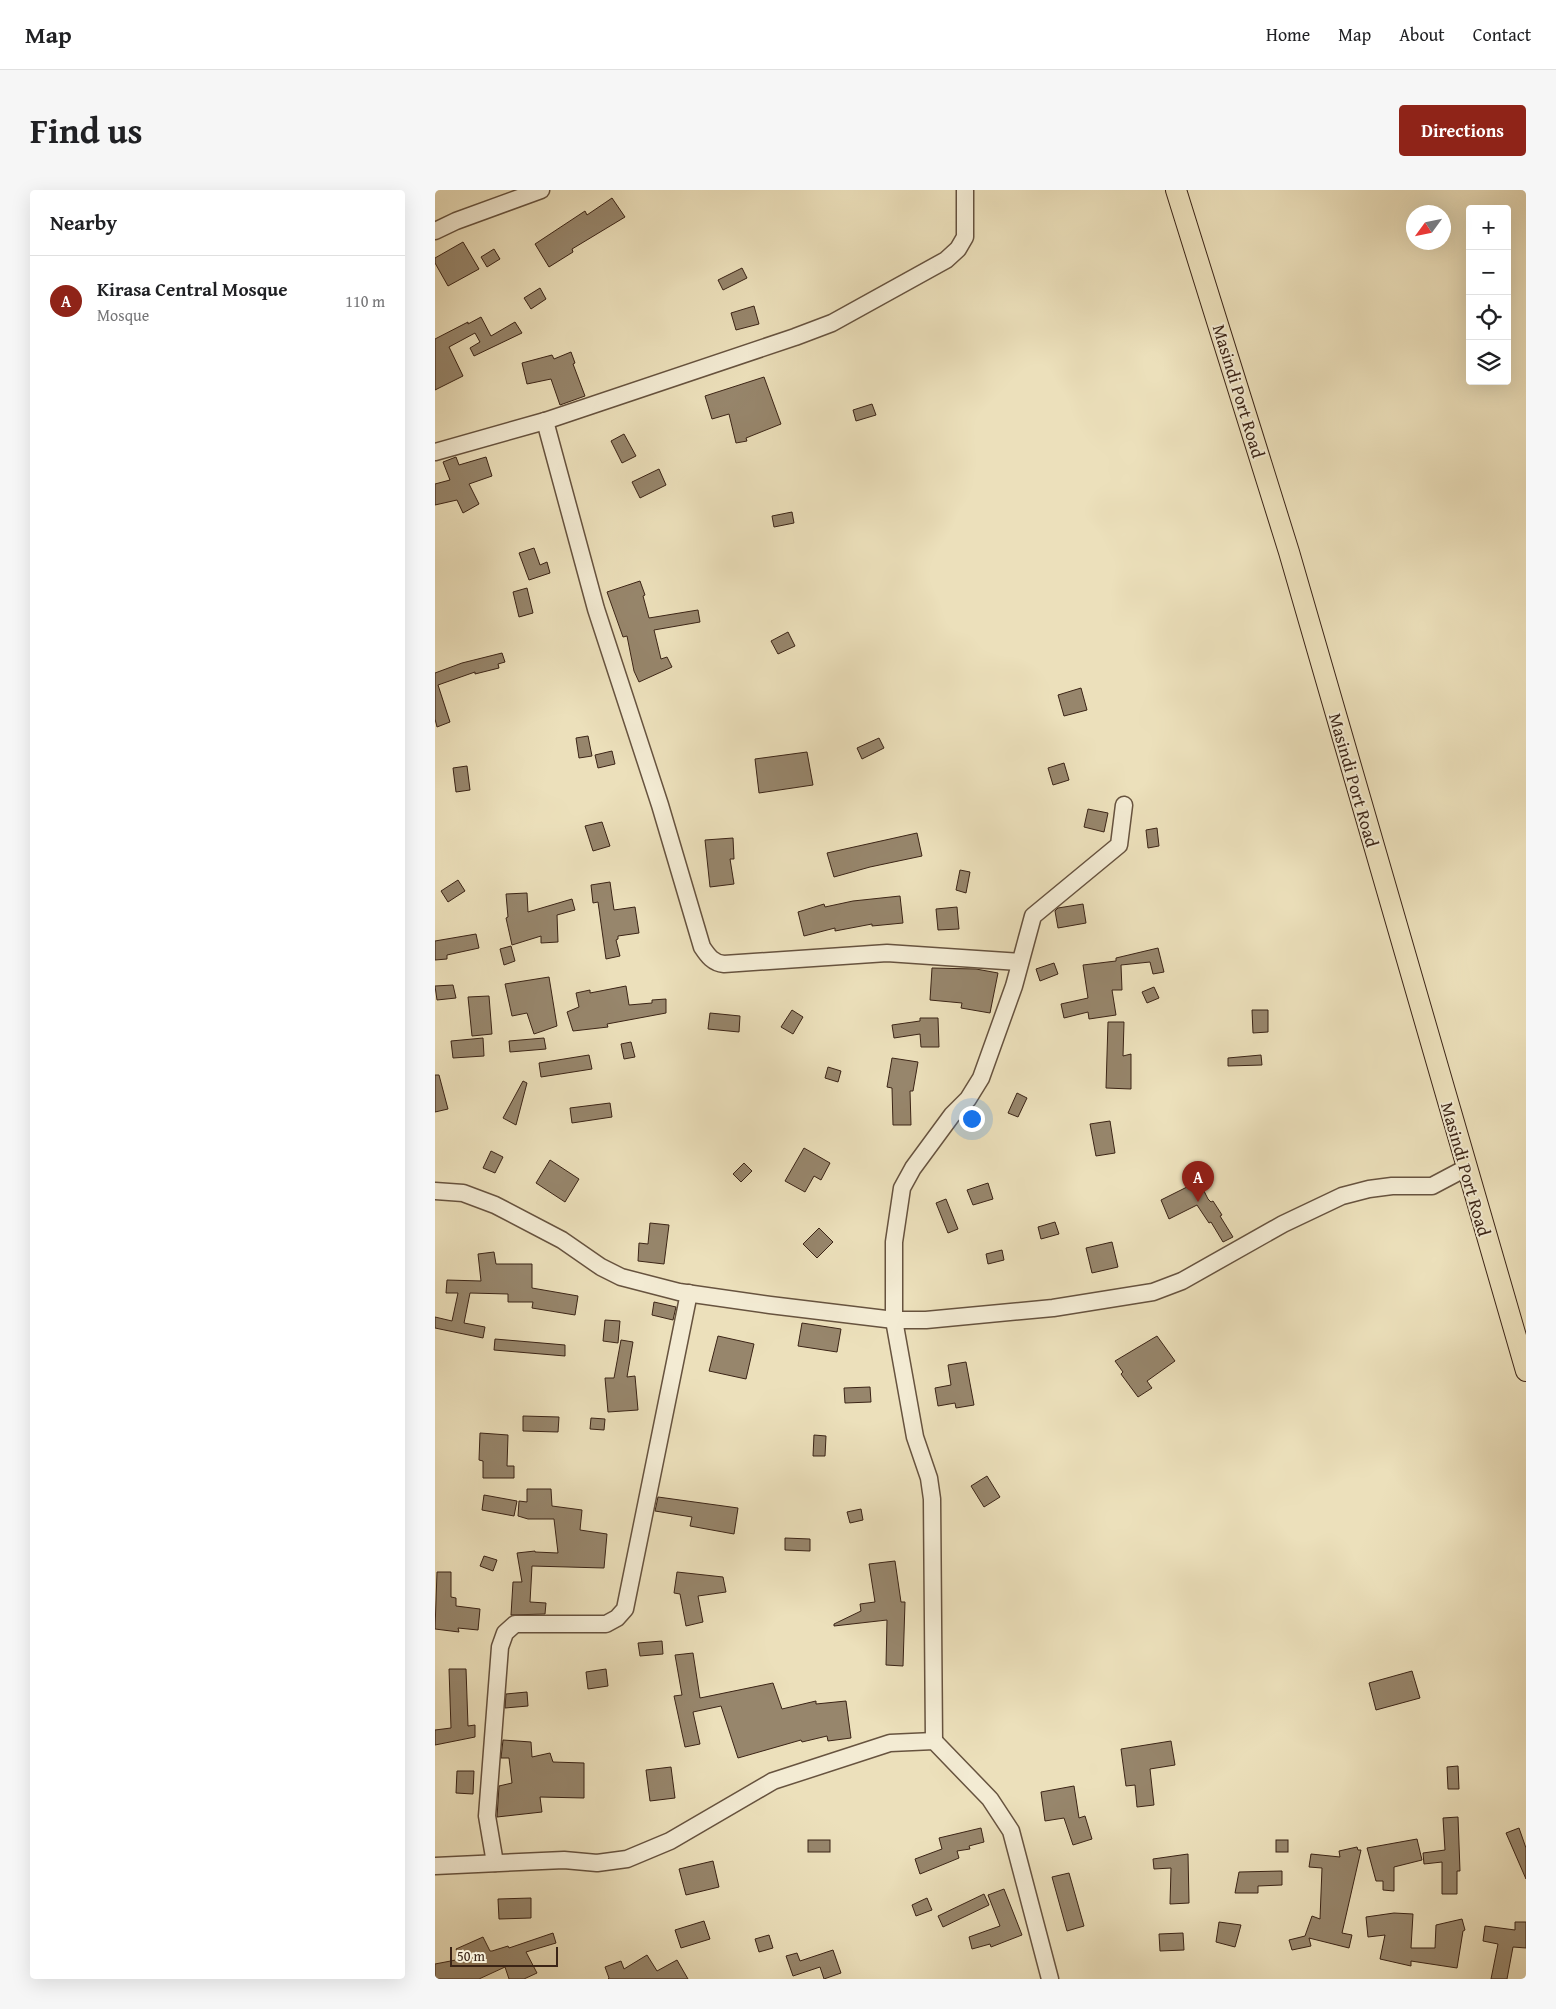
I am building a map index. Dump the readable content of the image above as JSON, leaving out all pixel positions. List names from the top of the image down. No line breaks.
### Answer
{"streets":{"main road":["Masindi Port Road"]},"scale_bar":"50 m","north":"bottom left","page":{"header":"Map","nav":["Home","Map","About","Contact"],"title":"Find us","buttons":"Directions","heading":"Nearby","map_buttons":["+","−"],"list":[{"mark":"A","name":"Kirasa Central Mosque","note":"Mosque","value":"110 m"}],"pins":"A","scale":"50 m"}}
